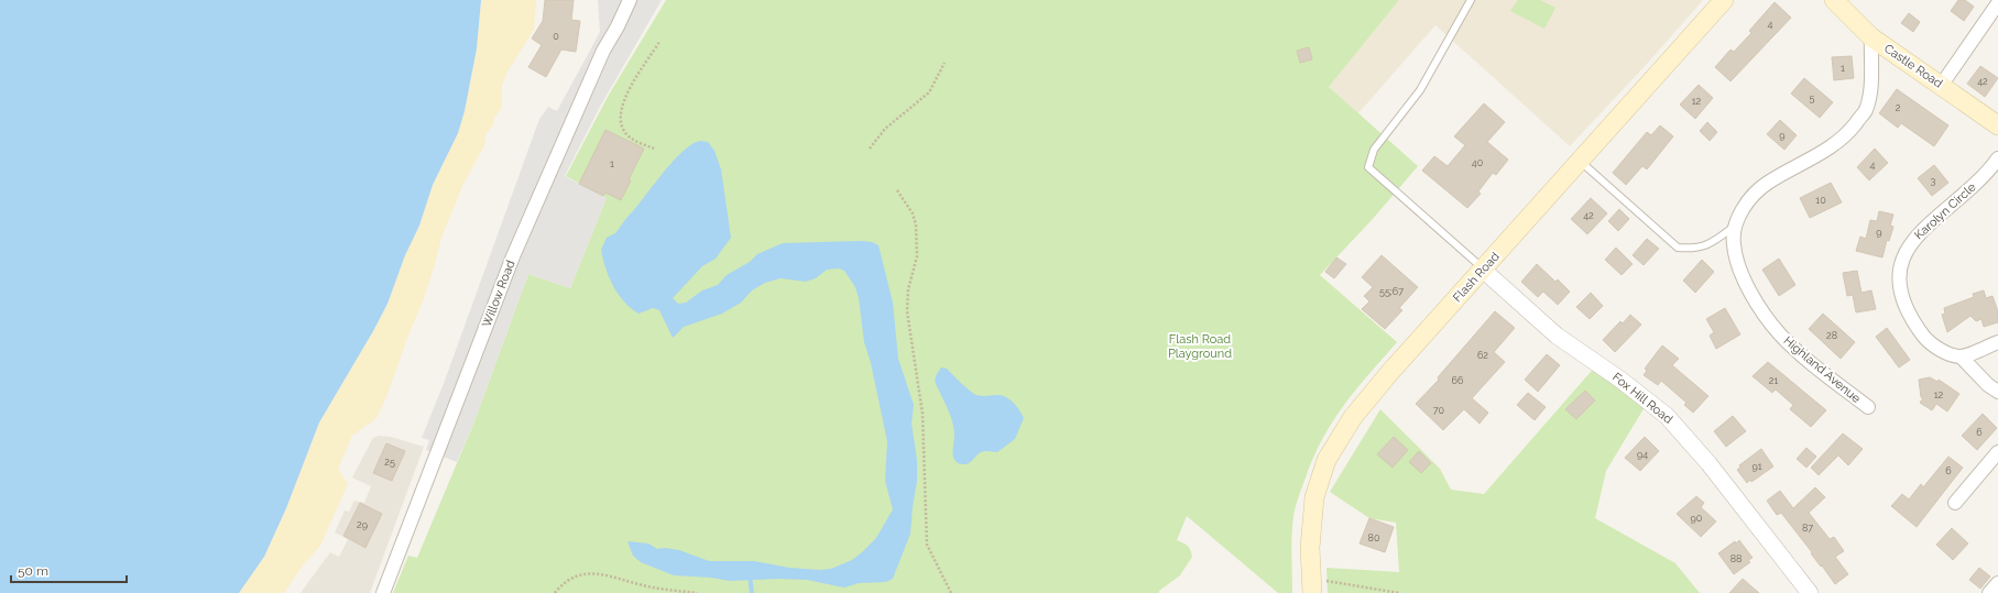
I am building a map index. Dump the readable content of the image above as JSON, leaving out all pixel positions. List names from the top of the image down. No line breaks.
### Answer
{"streets":{"main road":["Castle Road","Flash Road"],"street":["Karolyn Circle","Willow Road","Highland Avenue","Fox Hill Road"]},"crossings":[["Castle Road","Highland Avenue"],["Flash Road","Fox Hill Road"]],"parks":["Flash Road Playground"],"house_numbers":["4","0","1","42","5","12","2","9","40","1","4","3","10","42","9","55;67","28","62","66","21","12","70","6","94","25","91","6","90","29","87","80","88"],"scale_bar":"50 m"}
